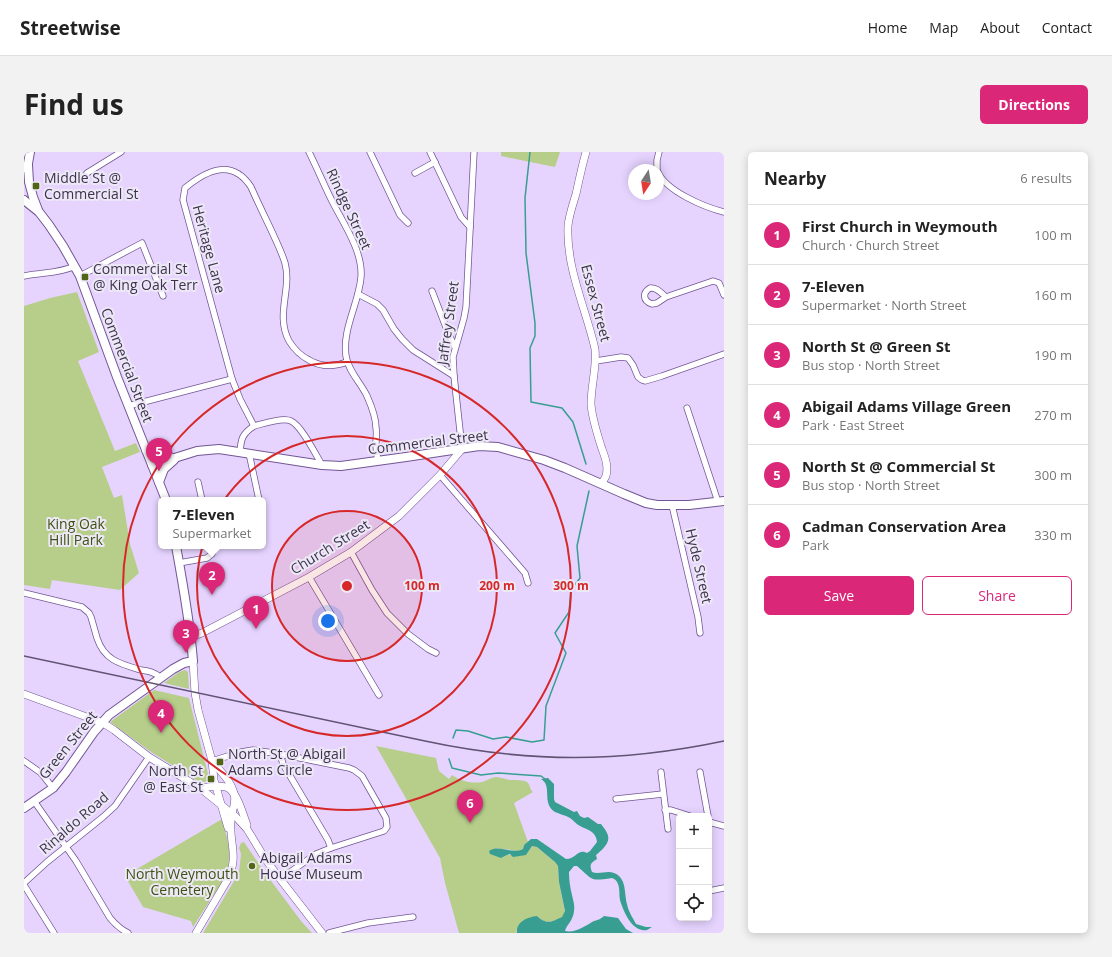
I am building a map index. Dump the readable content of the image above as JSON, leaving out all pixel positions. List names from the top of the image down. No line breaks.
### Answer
{"streets":{"main road":["Commercial Street","Green Street"],"street":["Rindge Street","Heritage Lane","Essex Street","Jaffrey Street","Church Street","Hyde Street","Rinaldo Road"]},"crossings":[["Rindge Street","Heritage Lane"],["Rindge Street","Commercial Street"],["Essex Street","Commercial Street"],["Jaffrey Street","Commercial Street"],["Jaffrey Street","Church Street"],["Commercial Street","Church Street"],["Commercial Street","Hyde Street"]],"parks":["King Oak Hill Park","North Weymouth Cemetery"],"places":{"transit":["Middle St @ Commercial St","Commercial St @ King Oak Terr","North St @ Abigail Adams Circle","North St @ East St"],"other":["Abigail Adams House Museum"]},"north":"bottom","page":{"header":"Streetwise","nav":["Home","Map","About","Contact"],"title":"Find us","buttons":["Directions",["Save","Share"]],"heading":["Nearby","6 results"],"list":[{"mark":"1","name":"First Church in Weymouth","note":"Church · Church Street","value":"100 m"},{"mark":"2","name":"7-Eleven","note":"Supermarket · North Street","value":"160 m"},{"mark":"3","name":"North St @ Green St","note":"Bus stop · North Street","value":"190 m"},{"mark":"4","name":"Abigail Adams Village Green","note":"Park · East Street","value":"270 m"},{"mark":"5","name":"North St @ Commercial St","note":"Bus stop · North Street","value":"300 m"},{"mark":"6","name":"Cadman Conservation Area","note":"Park","value":"330 m"}],"pins":["5","2","1","3","4","6"],"popup":["7-Eleven","Supermarket"],"map_buttons":["+","−"]},"rings":["100 m","200 m","300 m"]}
